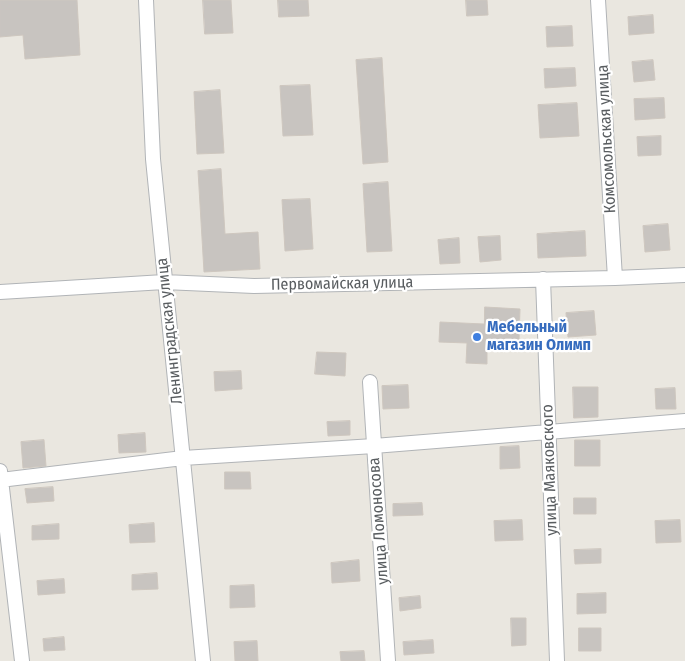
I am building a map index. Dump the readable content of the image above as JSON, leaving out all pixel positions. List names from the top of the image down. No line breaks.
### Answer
{"streets":{"street":["Комсомольская улица","Первомайская улица","Ленинградская улица","улица Маяковского","улица Ломоносова"]},"crossings":[["Комсомольская улица","Первомайская улица"],["Первомайская улица","Ленинградская улица"],["Первомайская улица","улица Маяковского"]],"places":["Мебельный магазин Олимп"]}
